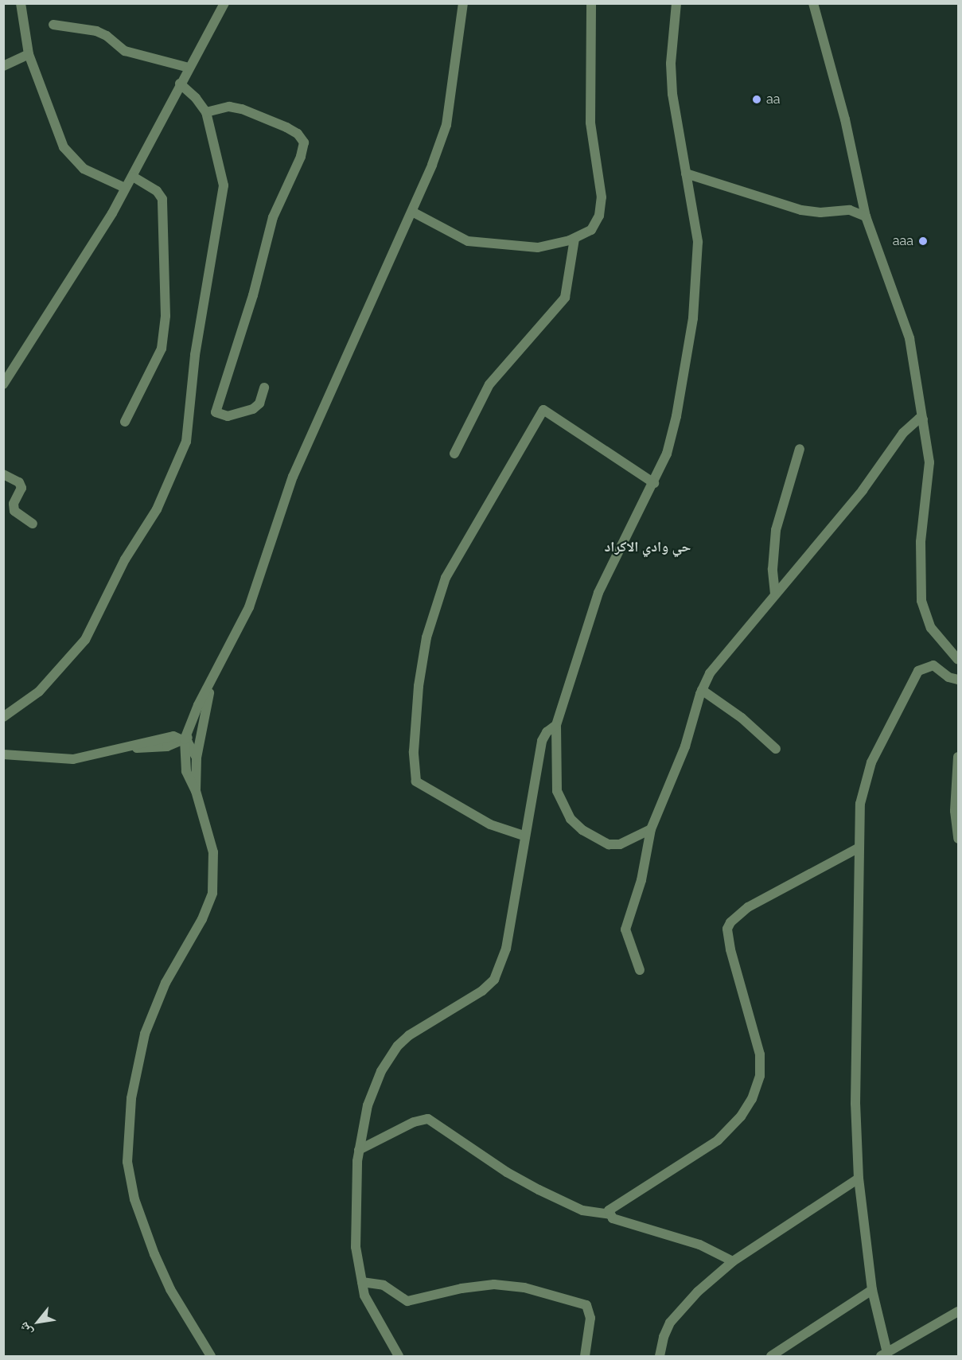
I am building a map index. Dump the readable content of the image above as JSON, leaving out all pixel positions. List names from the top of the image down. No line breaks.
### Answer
{"districts":["حي وادي الاكراد"],"places":["aa","aaa"],"north":"bottom left"}
